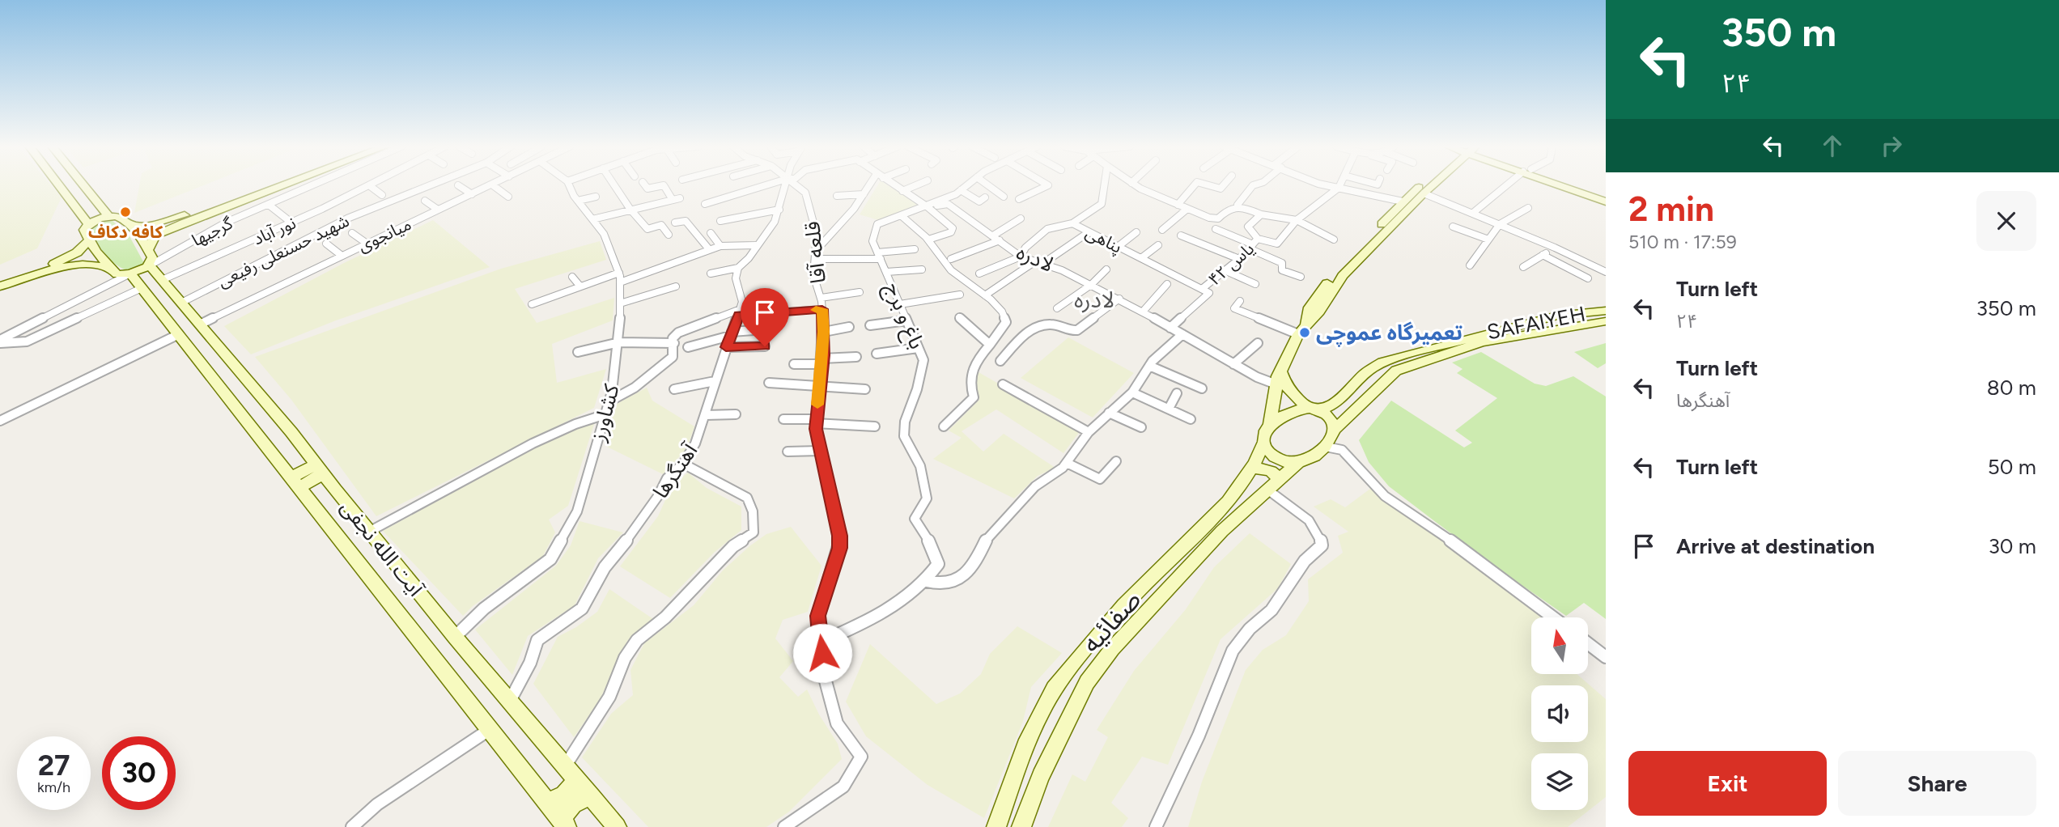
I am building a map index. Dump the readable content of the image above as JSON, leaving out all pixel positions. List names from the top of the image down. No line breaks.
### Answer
{"streets":{"main road":["SAFAIYEH","آیت الله نجفی","صفائیه"],"street":["نور آباد","گرجیها","میانجوی","پناهی","شهید حسنعلی رفیعی","قلعه آقا","لادره","یاس ۴۲","باغ و برج","کشاورز","آهنگرها"]},"crossings":[["نور آباد","گرجیها"],["نور آباد","آیت الله نجفی"],["گرجیها","آیت الله نجفی"],["میانجوی","آیت الله نجفی"],["پناهی","یاس ۴۲"],["شهید حسنعلی رفیعی","آیت الله نجفی"],["لادره","یاس ۴۲"],["لادره","باغ و برج"],["SAFAIYEH","صفائیه"],["کشاورز","آیت الله نجفی"],["آهنگرها","آیت الله نجفی"]],"districts":["لادره"],"places":["کافه دکاف","تعمیرگاه عموچی"],"north":"top","page":{"turn":["350 m","۲۴"],"heading":["2 min","510 m · 17:59"],"list":[{"name":"Turn left","note":"۲۴","value":"350 m"},{"name":"Turn left","note":"آهنگرها","value":"80 m"},{"name":"Turn left","value":"50 m"},{"name":"Arrive at destination","value":"30 m"}],"speed":"27 km/h","limit":"30","buttons":["Exit","Share"]}}
